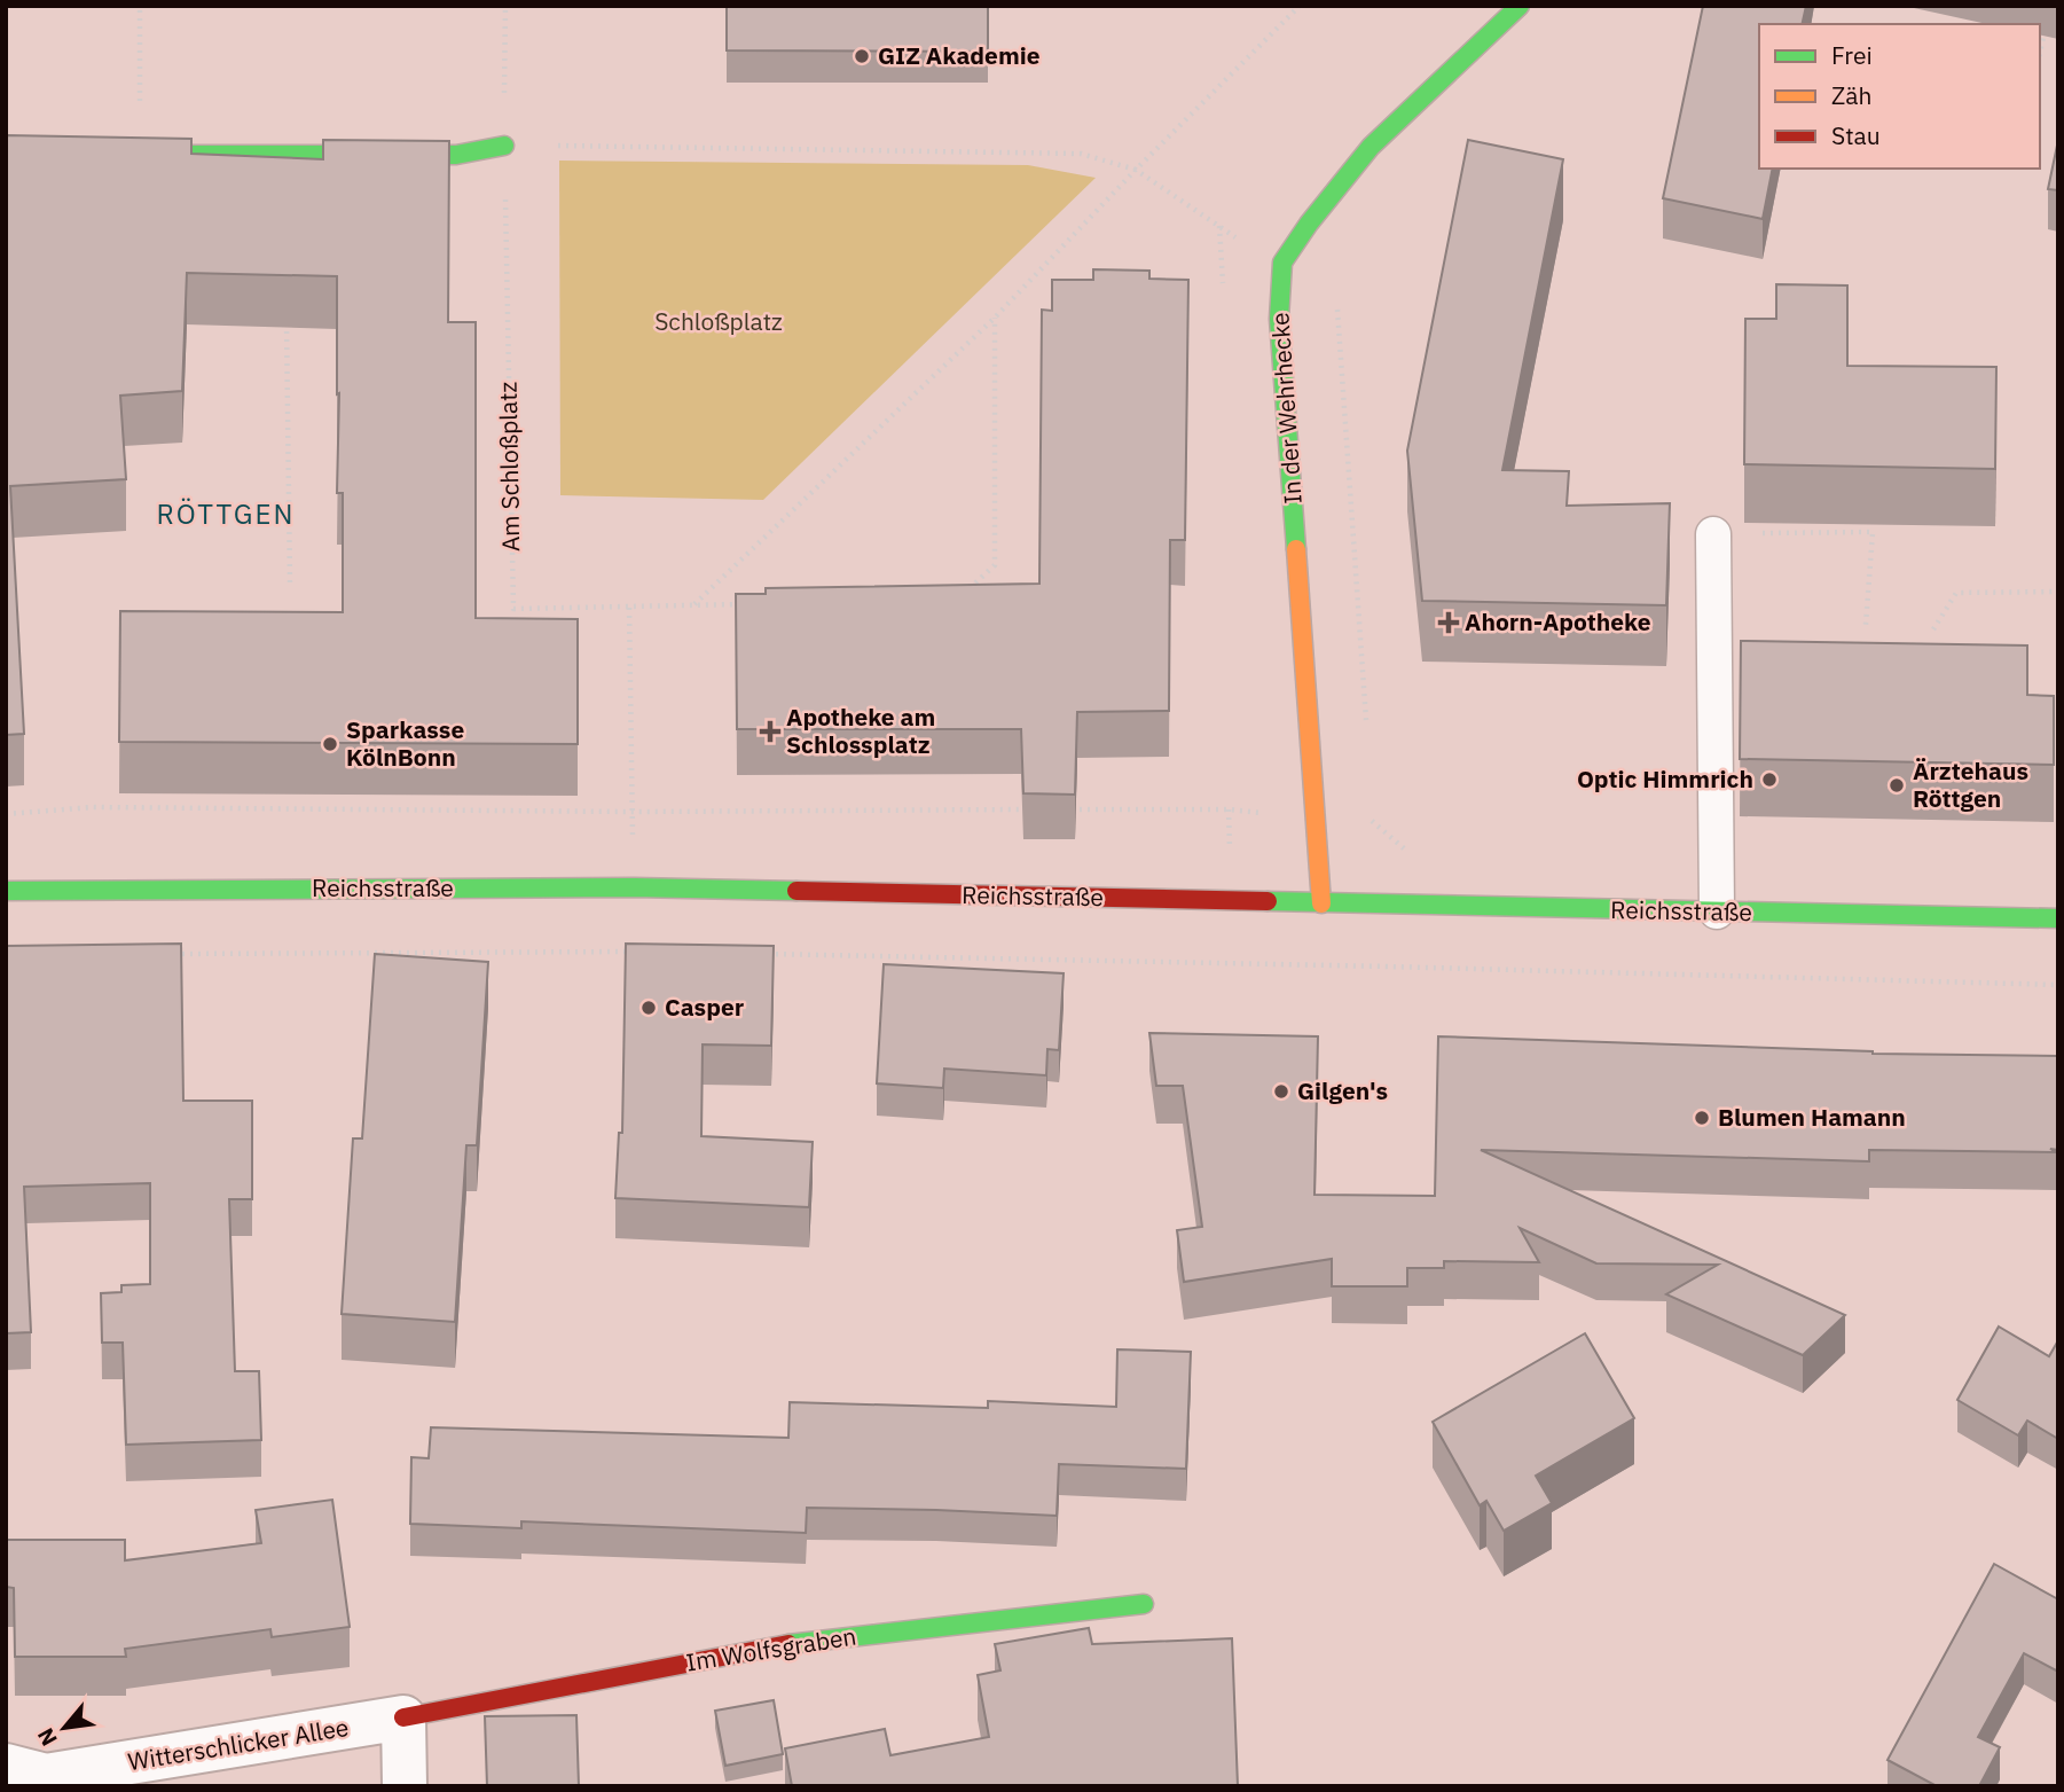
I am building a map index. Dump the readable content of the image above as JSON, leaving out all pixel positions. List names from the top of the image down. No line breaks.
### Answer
{"streets":{"street":["In der Wehrhecke","Reichsstraße","Im Wolfsgraben","Witterschlicker Allee"],"path":["Am Schloßplatz"]},"crossings":[["In der Wehrhecke","Reichsstraße"],["Im Wolfsgraben","Witterschlicker Allee"]],"districts":["RÖTTGEN"],"parks":["Schloßplatz"],"places":{"other":["GIZ Akademie","Sparkasse KölnBonn","Optic Himmrich","Ärztehaus Röttgen","Casper","Gilgen's","Blumen Hamann"],"health":["Ahorn-Apotheke","Apotheke am Schlossplatz"]},"legend":["Frei","Zäh","Stau"],"north":"bottom left"}
